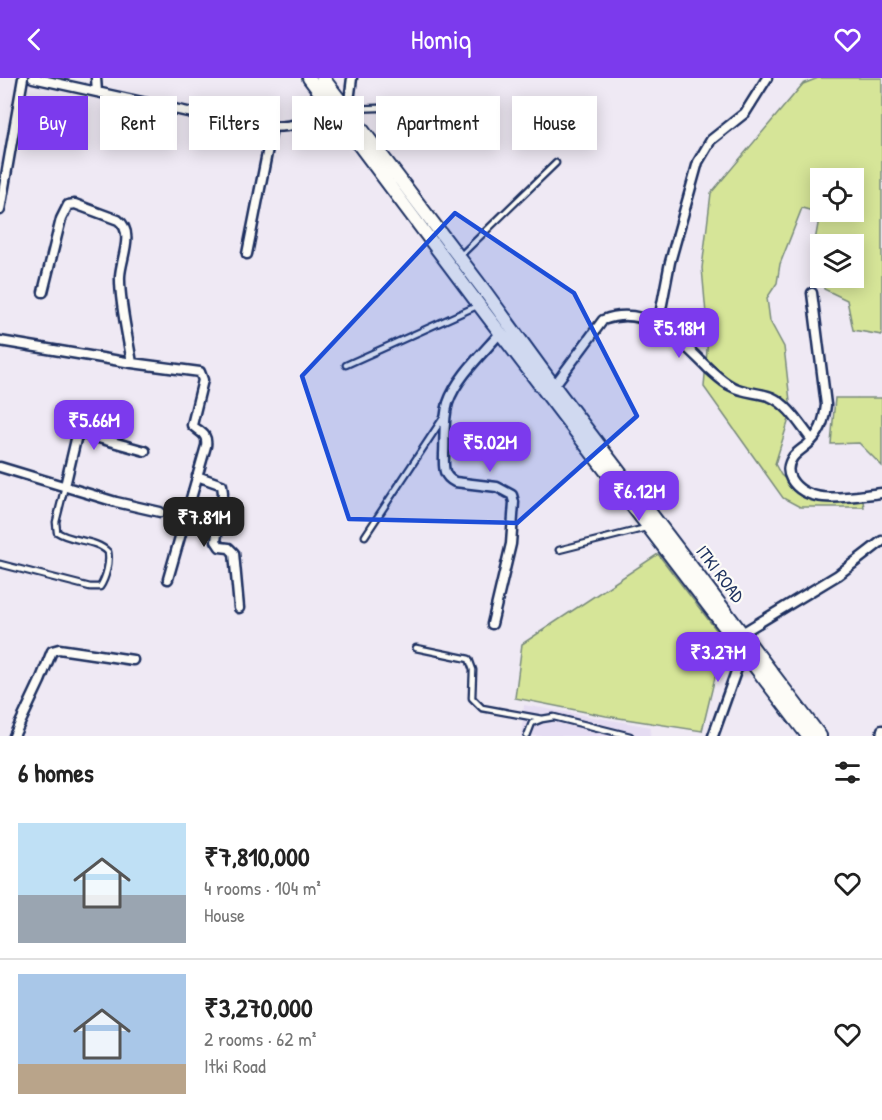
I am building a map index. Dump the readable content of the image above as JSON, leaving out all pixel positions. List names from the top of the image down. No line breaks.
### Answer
{"streets":{"main road":["ITKI ROAD"]},"page":{"header":"Homiq","chip":["Buy","Rent","Filters","New","Apartment","House"],"price":["₹5.18M","₹5.66M","₹5.02M","₹6.12M","₹7.81M","₹3.27M"],"heading":"6 homes","list":[{"name":"₹7,810,000","note":"4 rooms · 104 m² · House"},{"name":"₹3,270,000","note":"2 rooms · 62 m² · Itki Road"}]}}
